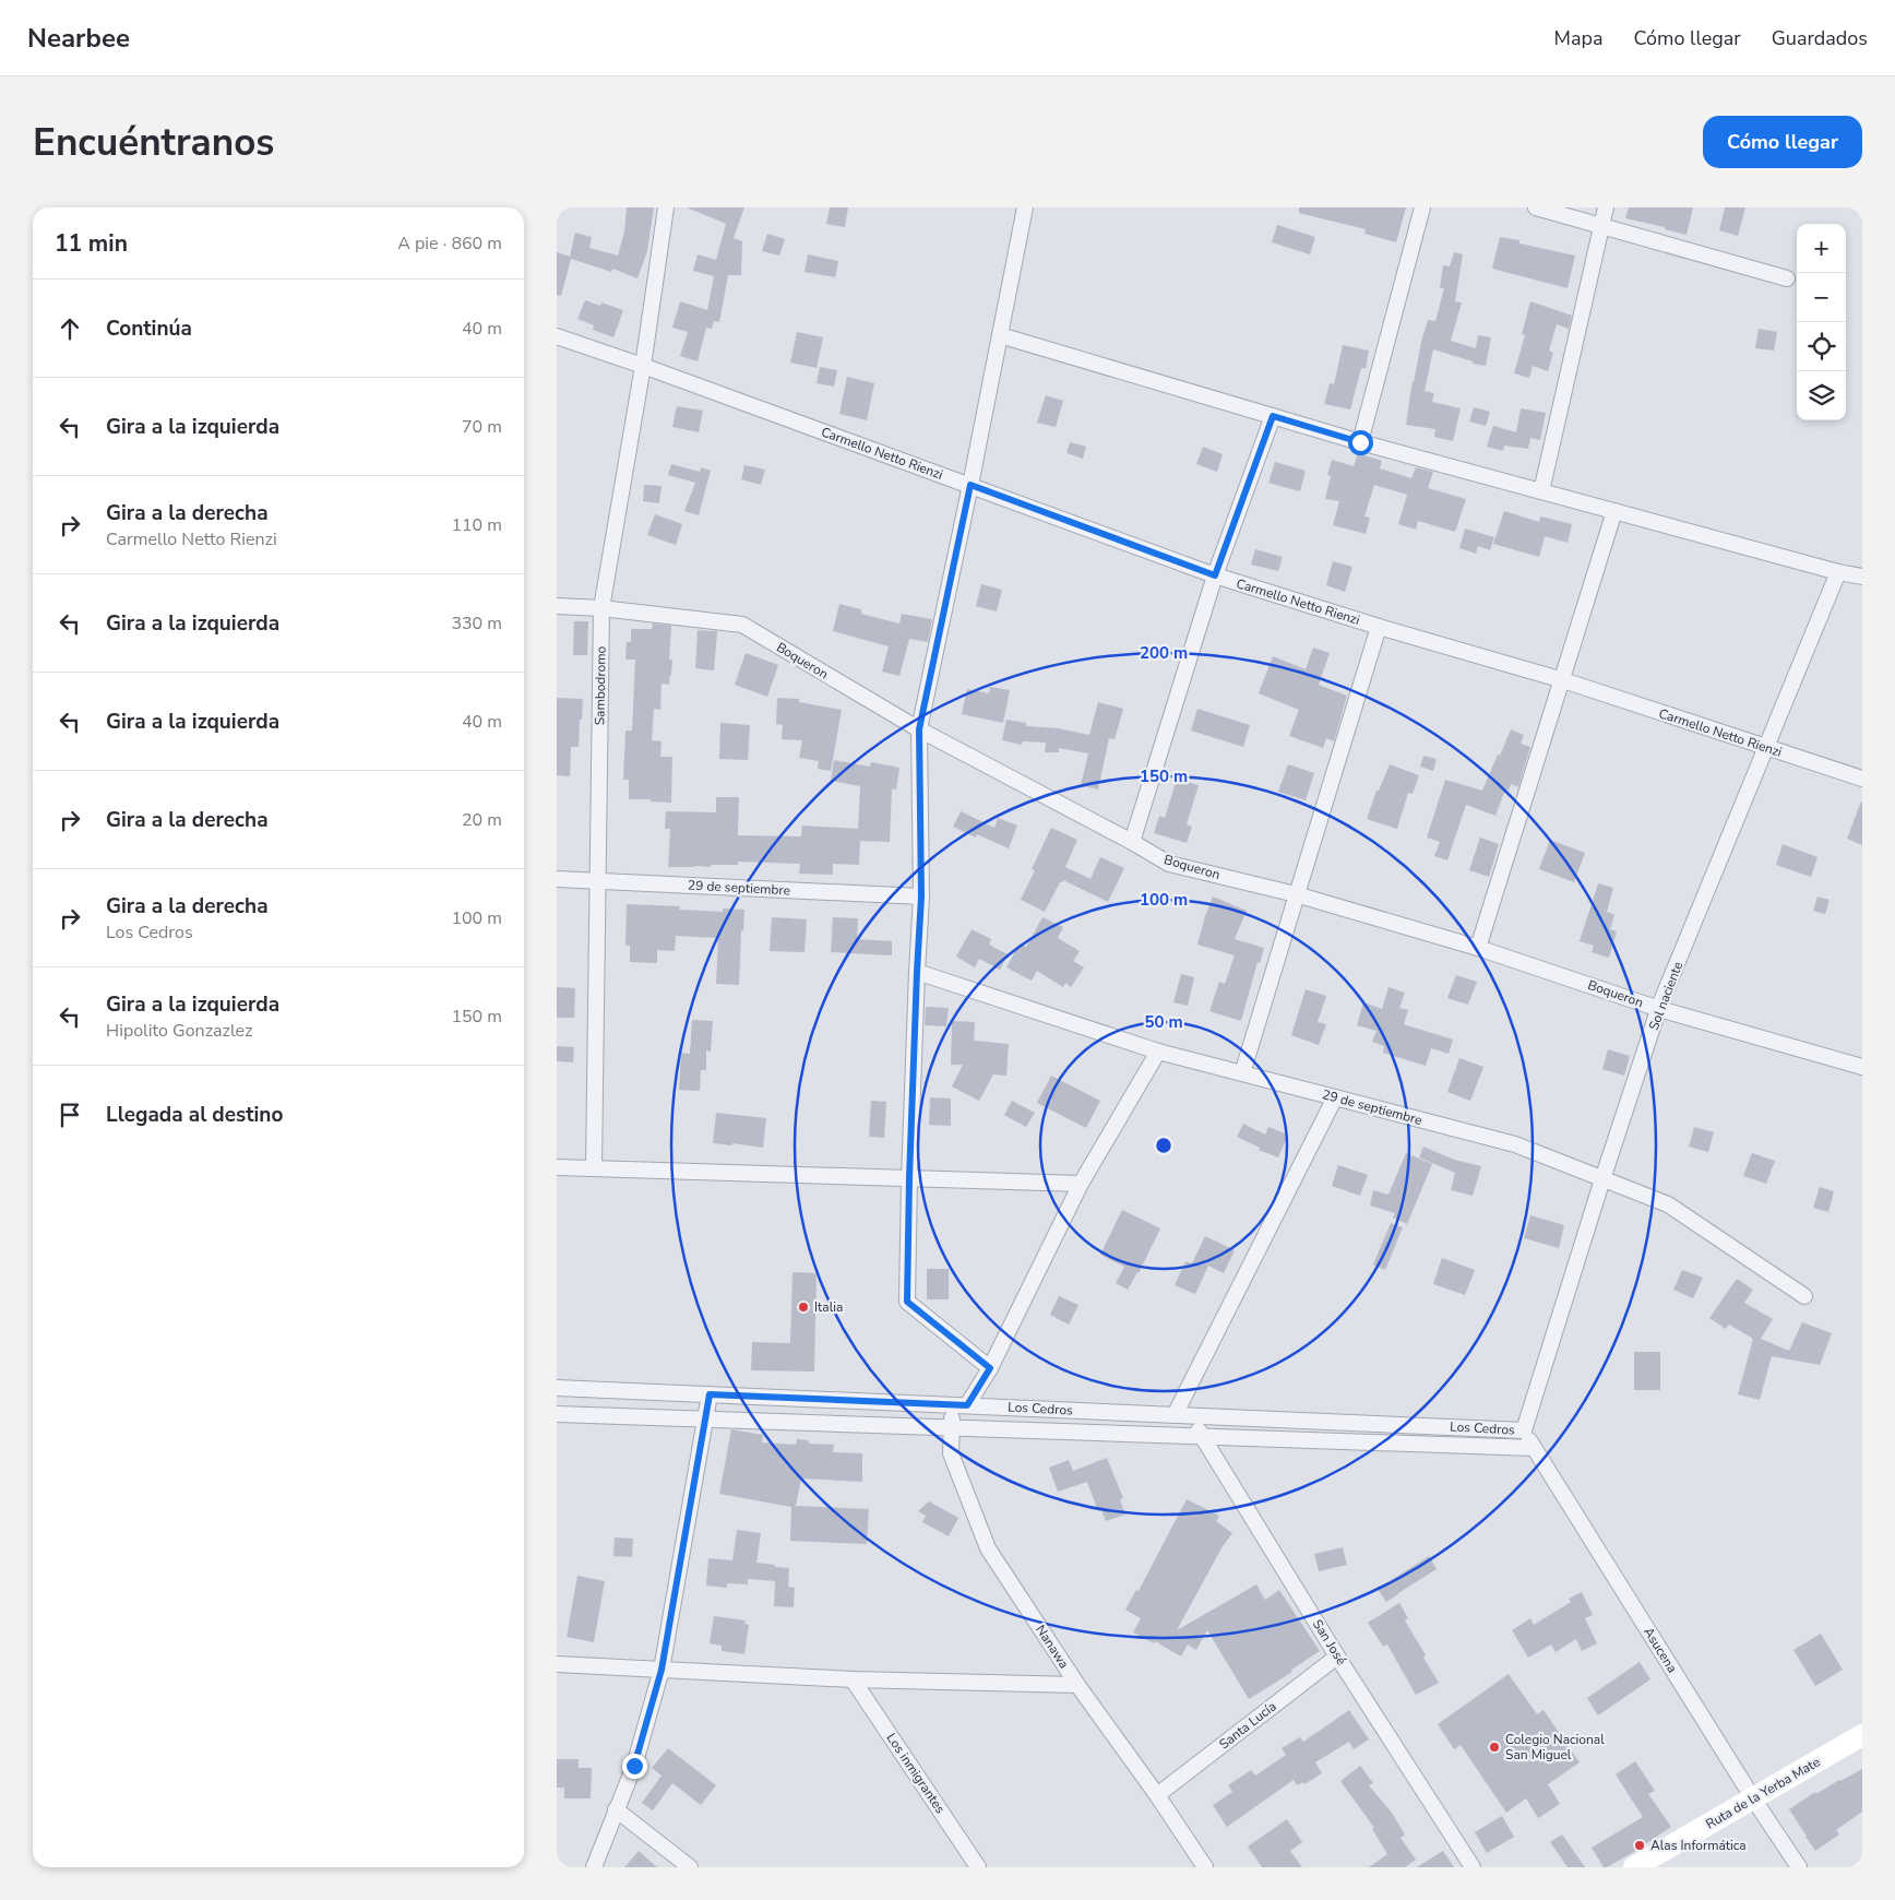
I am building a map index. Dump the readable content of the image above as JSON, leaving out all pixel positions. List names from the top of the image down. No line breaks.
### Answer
{"streets":{"main road":["Ruta de la Yerba Mate"],"street":["Carmello Netto Rienzi","Boqueron","Sambodromo","29 de septiembre","Sol naciente","Los Cedros","San José","Nanawa","Asucena","Santa Lucía","Los inmigrantes"]},"crossings":[["Carmello Netto Rienzi","Sambodromo"],["Carmello Netto Rienzi","Sol naciente"],["Boqueron","Sambodromo"],["Boqueron","Sol naciente"],["Sambodromo","29 de septiembre"],["29 de septiembre","Sol naciente"],["Sol naciente","Los Cedros"],["Sol naciente","Asucena"],["Los Cedros","San José"],["Los Cedros","Nanawa"],["Los Cedros","Asucena"],["San José","Santa Lucía"],["Nanawa","Santa Lucía"],["Asucena","Ruta de la Yerba Mate"]],"places":["Italia","Colegio Nacional San Miguel","Alas Informática"],"page":{"header":"Nearbee","nav":["Mapa","Cómo llegar","Guardados"],"buttons":"Cómo llegar","title":"Encuéntranos","heading":["11 min","A pie · 860 m"],"map_buttons":["+","−"],"list":[["Continúa","40 m"],["Gira a la izquierda","70 m"],["Gira a la derecha","Carmello Netto Rienzi","110 m"],["Gira a la izquierda","330 m"],["Gira a la izquierda","40 m"],["Gira a la derecha","20 m"],["Gira a la derecha","Los Cedros","100 m"],["Gira a la izquierda","Hipolito Gonzazlez","150 m"],"Llegada al destino"]},"rings":["200 m","150 m","100 m","50 m"]}
